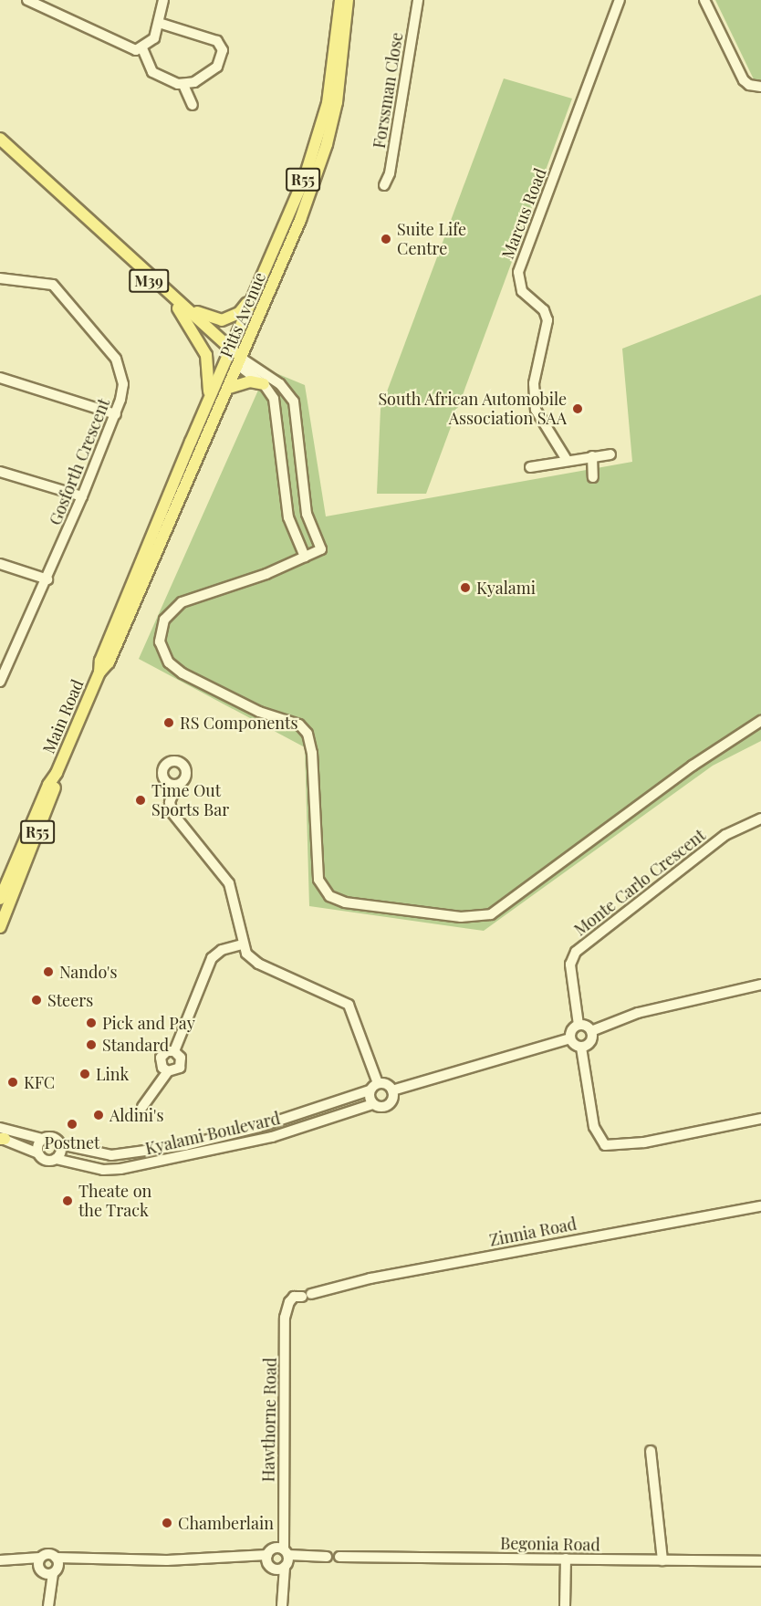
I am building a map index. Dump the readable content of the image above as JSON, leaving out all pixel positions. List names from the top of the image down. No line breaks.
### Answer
{"streets":{"main road":["R55","M39","Pitts Avenue","Main Road"],"street":["Forssman Close","Marcus Road","Gosforth Crescent","Monte Carlo Crescent","Kyalami Boulevard","Zinnia Road","Hawthorne Road","Begonia Road"]},"crossings":[["M39","Pitts Avenue"],["Pitts Avenue","Main Road"],["Zinnia Road","Hawthorne Road"]],"places":["Suite Life Centre","South African Automobile Association SAA","Kyalami","RS Components","Time Out Sports Bar","Nando's","Steers","Pick and Pay","Standard","Link","KFC","Aldini's","Postnet","Theate on the Track","Chamberlain"]}
